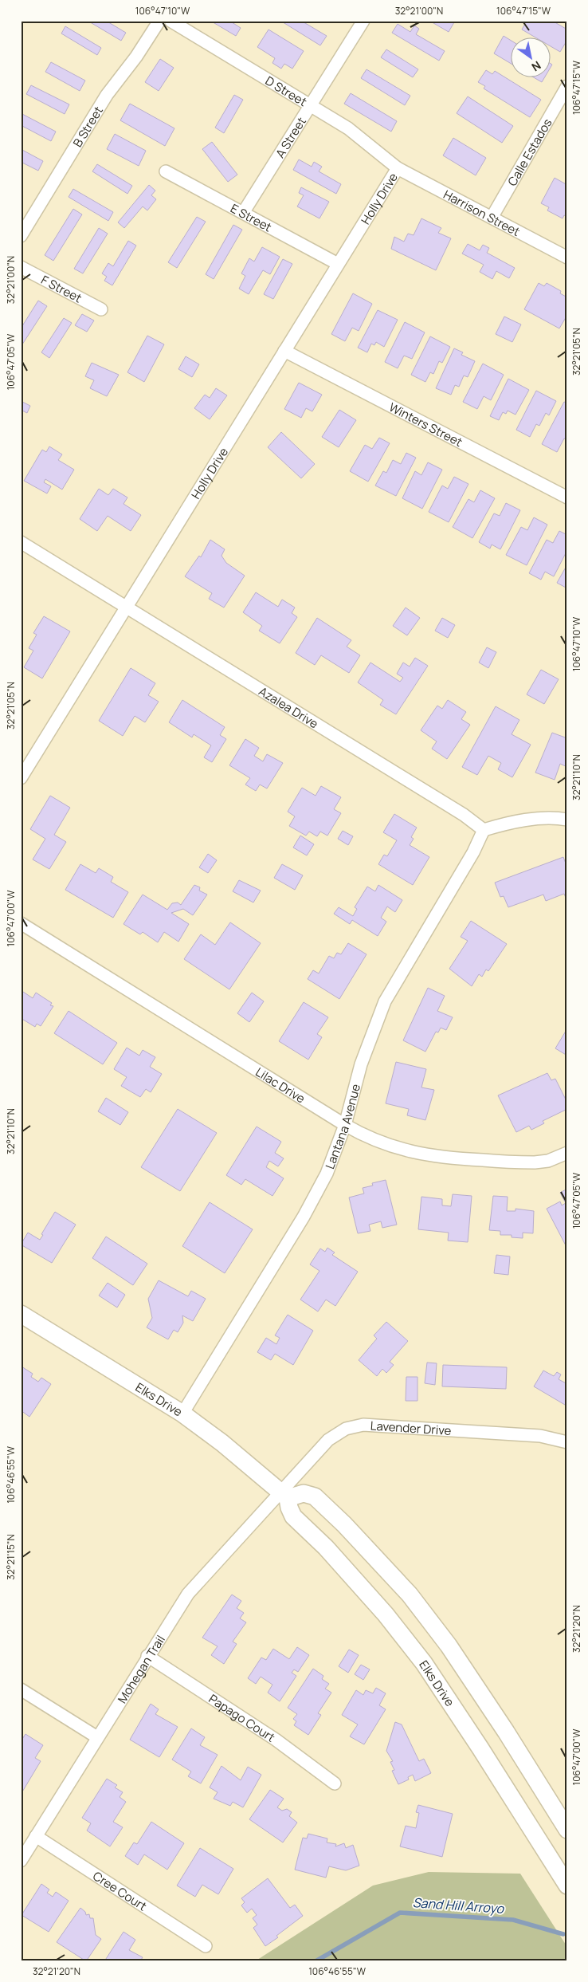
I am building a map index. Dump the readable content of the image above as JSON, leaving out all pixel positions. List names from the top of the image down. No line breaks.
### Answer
{"streets":{"main road":["Elks Drive"],"street":["D Street","B Street","A Street","Calle Estados","Holly Drive","Harrison Street","E Street","F Street","Winters Street","Azalea Drive","Lilac Drive","Lantana Avenue","Lavender Drive","Mohegan Trail","Papago Court","Cree Court"]},"crossings":[["D Street","A Street"],["D Street","Holly Drive"],["D Street","Harrison Street"],["A Street","E Street"],["Calle Estados","Harrison Street"],["Holly Drive","Harrison Street"],["Holly Drive","E Street"],["Holly Drive","Winters Street"],["Holly Drive","Azalea Drive"],["Azalea Drive","Lantana Avenue"],["Lilac Drive","Lantana Avenue"],["Lantana Avenue","Elks Drive"],["Elks Drive","Lavender Drive"],["Elks Drive","Mohegan Trail"],["Lavender Drive","Mohegan Trail"],["Mohegan Trail","Papago Court"],["Mohegan Trail","Cree Court"]],"water":["Sand Hill Arroyo"],"north":"bottom right","coordinates":["106°47'10\"W","32°21'00\"N","106°47'15\"W","32°21'05\"N","106°47'05\"W","32°21'10\"N","106°47'00\"W","106°46'55\"W","32°21'15\"N","32°21'20\"N"]}
